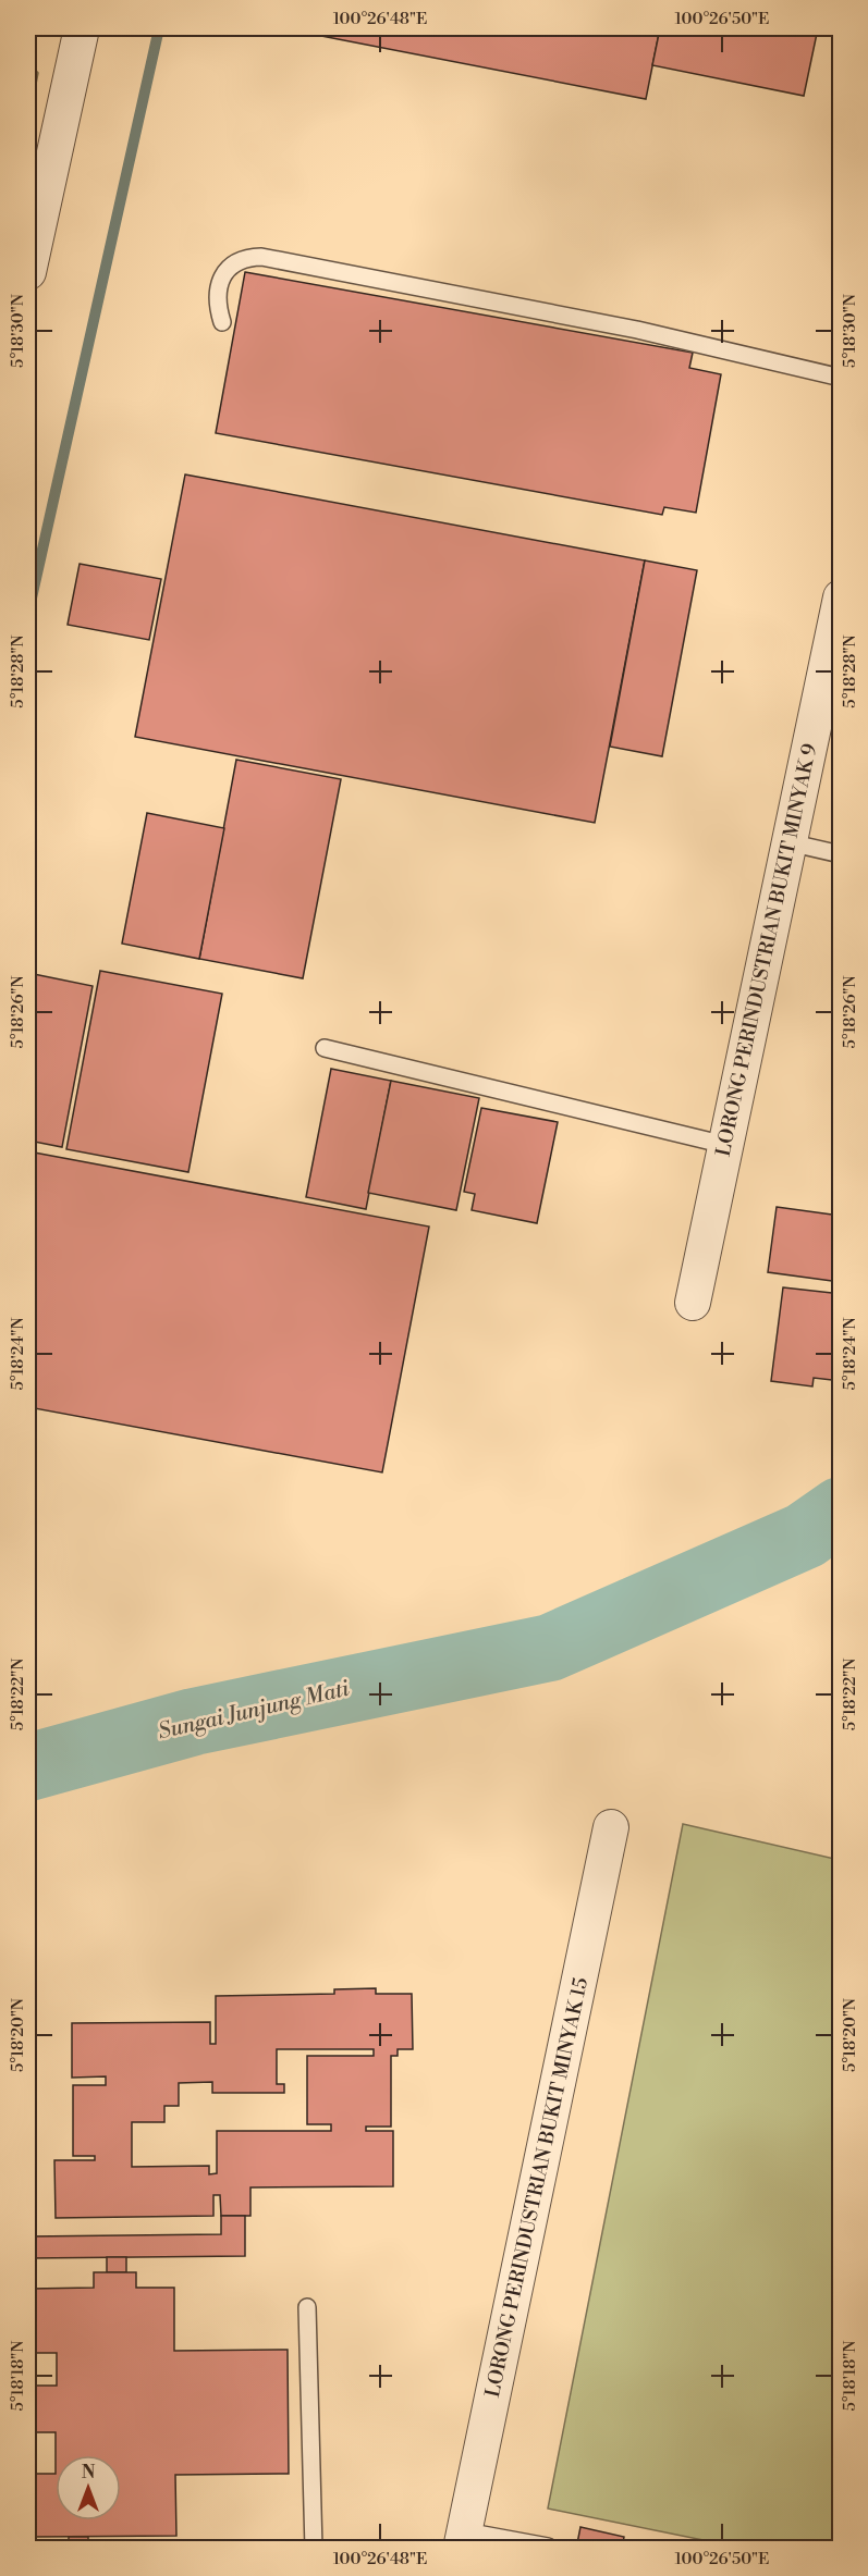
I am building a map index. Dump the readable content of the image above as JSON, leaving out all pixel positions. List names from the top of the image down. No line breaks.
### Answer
{"streets":{"street":["LORONG PERINDUSTRIAN BUKIT MINYAK 9","LORONG PERINDUSTRIAN BUKIT MINYAK 15"]},"water":["Sungai Junjung Mati"],"north":"top","coordinates":["100°26'48\"E","100°26'50\"E","5°18'30\"N","5°18'28\"N","5°18'26\"N","5°18'24\"N","5°18'22\"N","5°18'20\"N","5°18'18\"N"]}
